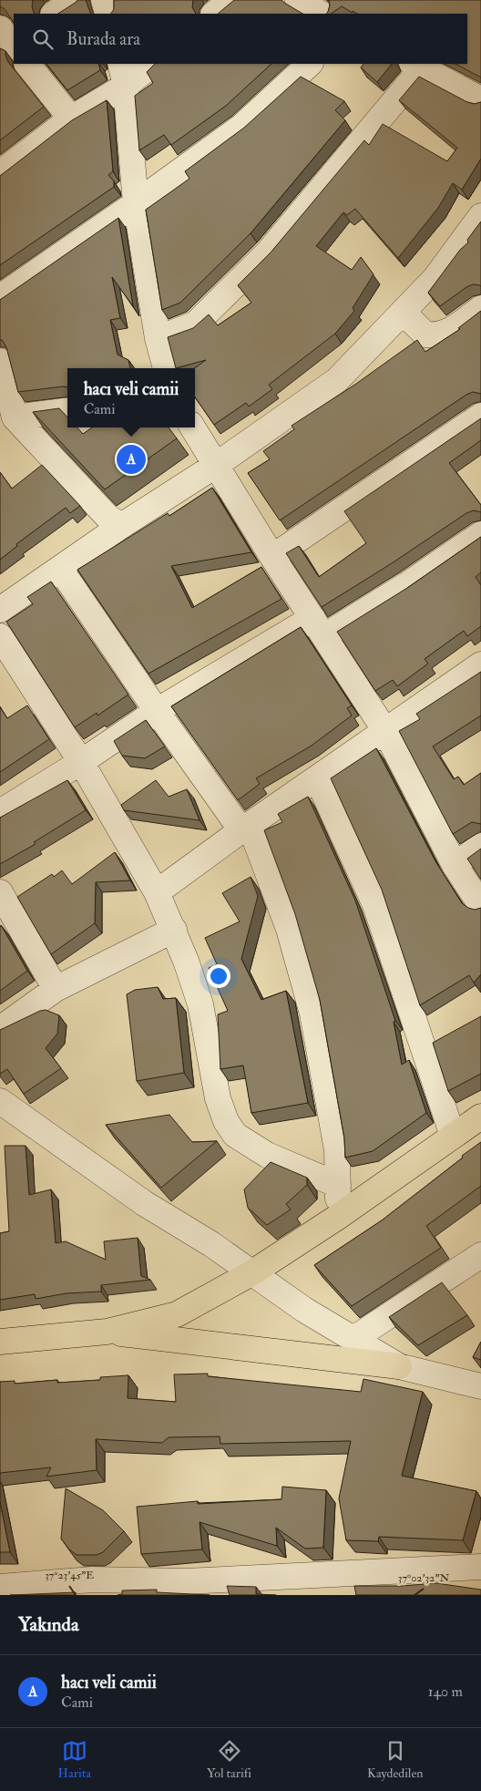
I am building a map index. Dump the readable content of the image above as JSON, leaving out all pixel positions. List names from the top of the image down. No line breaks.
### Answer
{"page":{"search":"Burada ara","popup":["hacı veli camii","Cami"],"pins":"A","heading":"Yakında","list":[{"mark":"A","name":"hacı veli camii","note":"Cami","value":"140 m"}],"nav":["Harita","Yol tarifi","Kaydedilen"]},"coordinates":["37°23'45\"E","37°02'32\"N"]}
